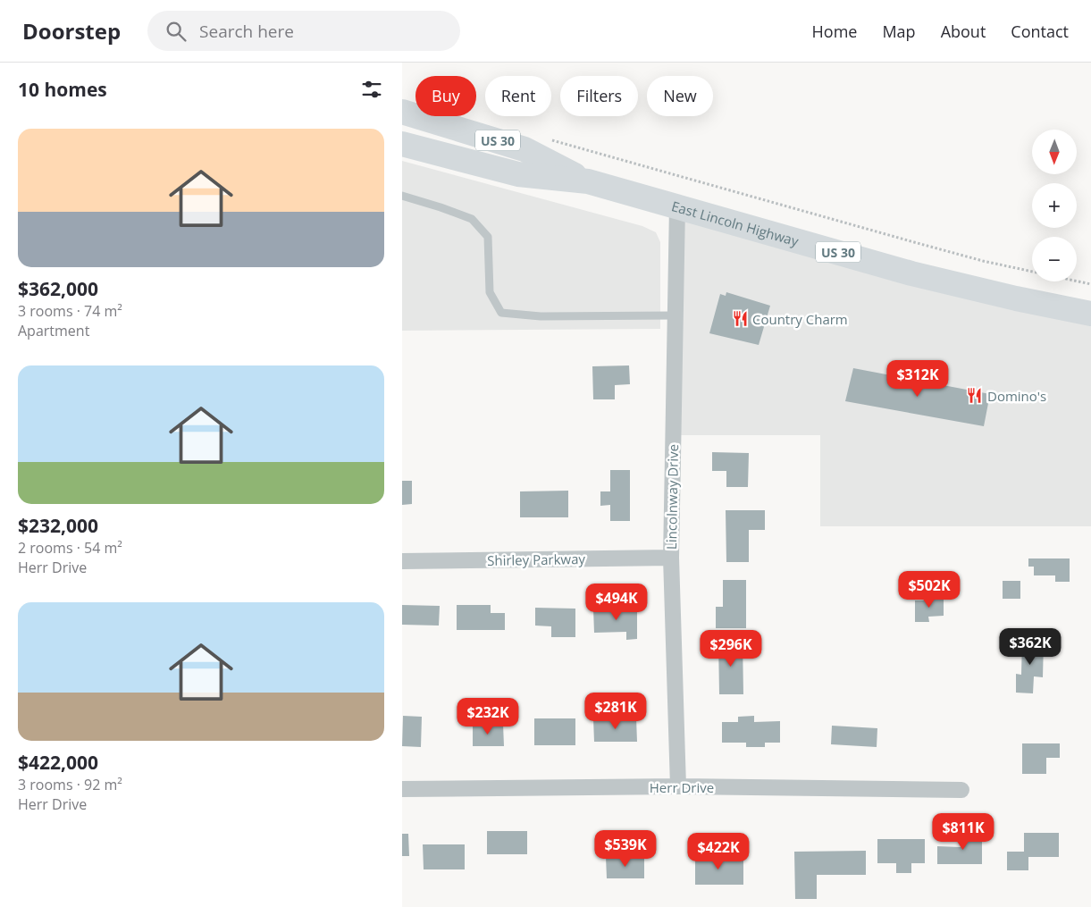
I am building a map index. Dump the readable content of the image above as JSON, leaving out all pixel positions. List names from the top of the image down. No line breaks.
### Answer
{"streets":{"main road":["US 30","East Lincoln Highway"],"street":["Lincolnway Drive","Shirley Parkway","Herr Drive"]},"crossings":[["East Lincoln Highway","Lincolnway Drive"],["Lincolnway Drive","Shirley Parkway"],["Lincolnway Drive","Herr Drive"]],"places":{"restaurant":["Country Charm","Domino's"]},"north":"bottom","page":{"header":"Doorstep","search":"Search here","nav":["Home","Map","About","Contact"],"heading":"10 homes","chip":["Buy","Rent","Filters","New"],"list":[{"name":"$362,000","note":"3 rooms · 74 m² · Apartment"},{"name":"$232,000","note":"2 rooms · 54 m² · Herr Drive"},{"name":"$422,000","note":"3 rooms · 92 m² · Herr Drive"}],"map_buttons":["+","−"],"price":["$312K","$502K","$494K","$362K","$296K","$281K","$232K","$811K","$539K","$422K"]}}
